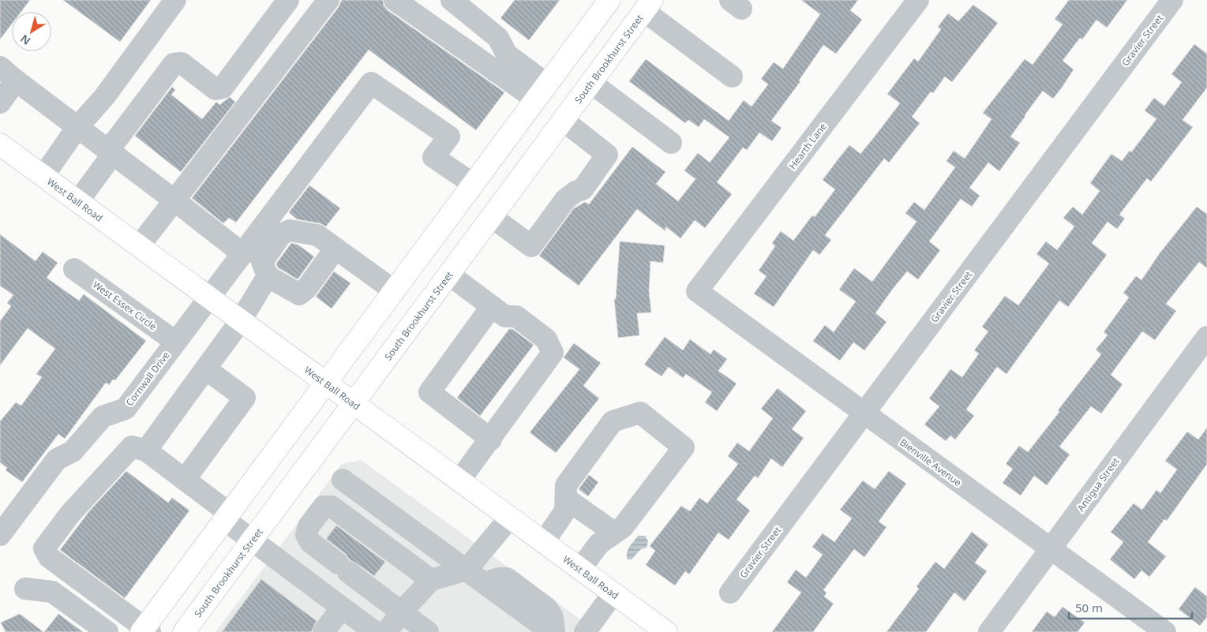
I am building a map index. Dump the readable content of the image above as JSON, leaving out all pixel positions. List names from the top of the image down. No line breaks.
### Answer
{"streets":{"main road":["South Brookhurst Street","West Ball Road"],"street":["Gravier Street","Hearth Lane","West Essex Circle","Cornwall Drive","Bienville Avenue","Antigua Street"]},"crossings":[["Gravier Street","Bienville Avenue"],["South Brookhurst Street","West Ball Road"],["Hearth Lane","Bienville Avenue"],["West Ball Road","Cornwall Drive"],["West Essex Circle","Cornwall Drive"],["Bienville Avenue","Antigua Street"]],"scale_bar":"50 m","north":"bottom left"}
